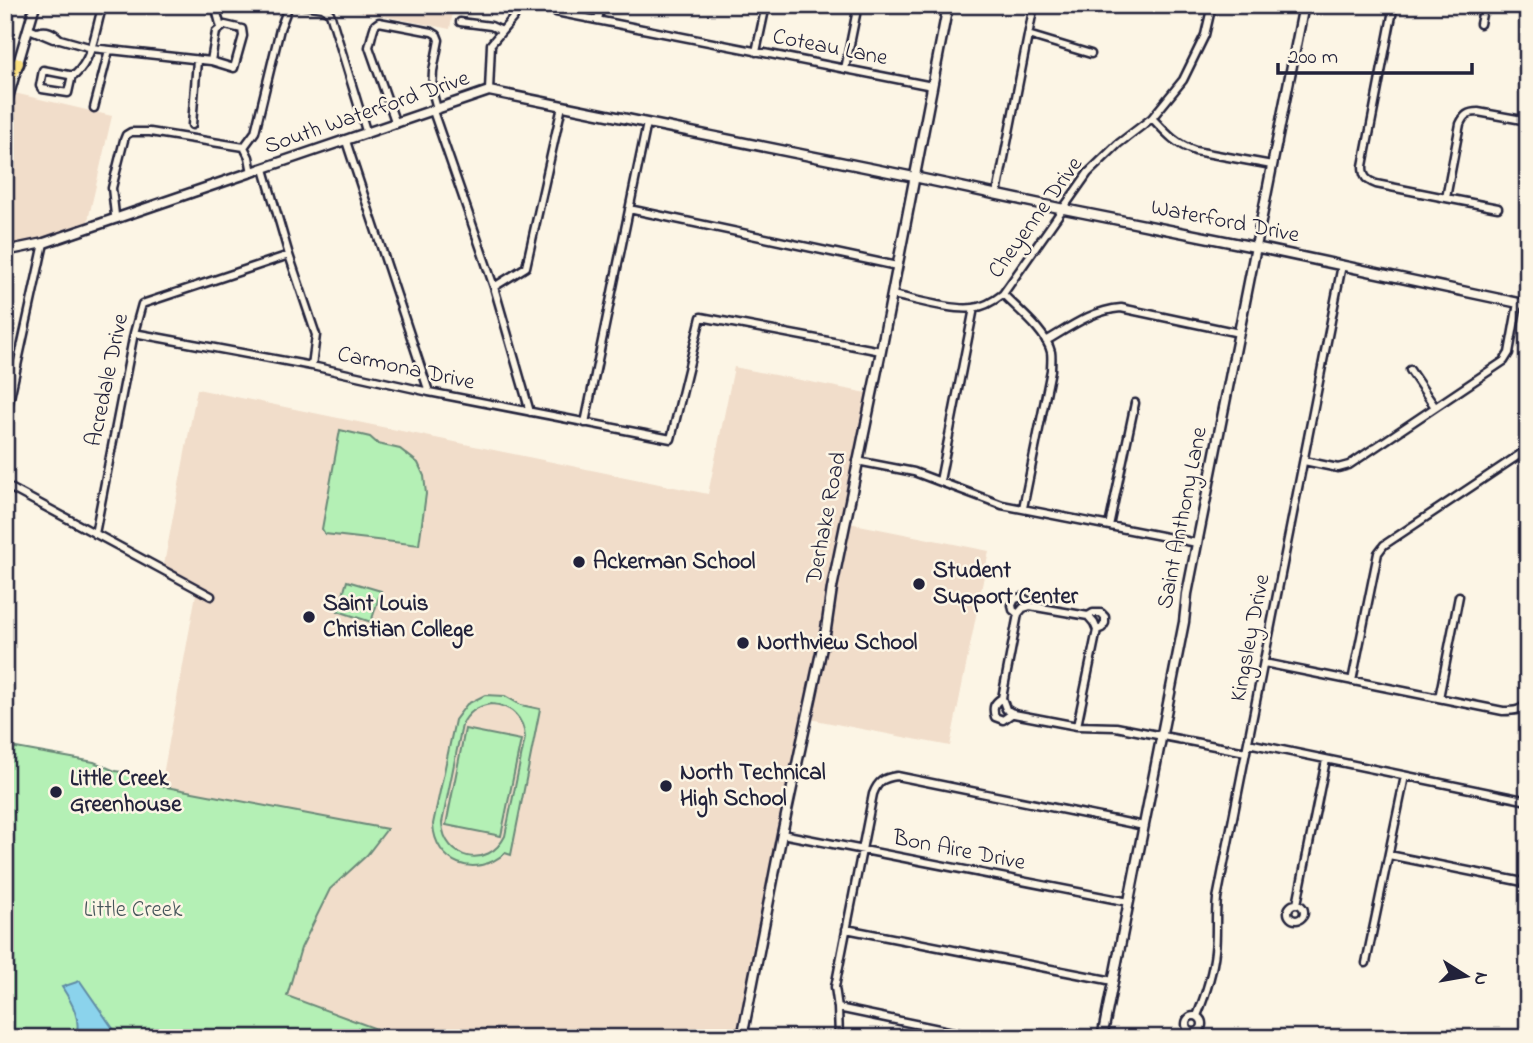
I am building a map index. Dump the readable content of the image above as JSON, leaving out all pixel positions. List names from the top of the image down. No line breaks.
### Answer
{"streets":{"street":["Coteau Lane","South Waterford Drive","Cheyenne Drive","Waterford Drive","Carmona Drive","Acredale Drive","Derhake Road","Saint Anthony Lane","Kingsley Drive","Bon Aire Drive"]},"crossings":[["Coteau Lane","Derhake Road"],["South Waterford Drive","Waterford Drive"],["South Waterford Drive","Derhake Road"],["Cheyenne Drive","Waterford Drive"],["Waterford Drive","Derhake Road"],["Waterford Drive","Saint Anthony Lane"],["Waterford Drive","Kingsley Drive"],["Carmona Drive","Acredale Drive"],["Carmona Drive","Derhake Road"],["Derhake Road","Bon Aire Drive"],["Saint Anthony Lane","Bon Aire Drive"]],"parks":["Little Creek"],"places":["Ackerman School","Student Support Center","Saint Louis Christian College","Northview School","North Technical High School","Little Creek Greenhouse"],"scale_bar":"200 m","north":"right"}
